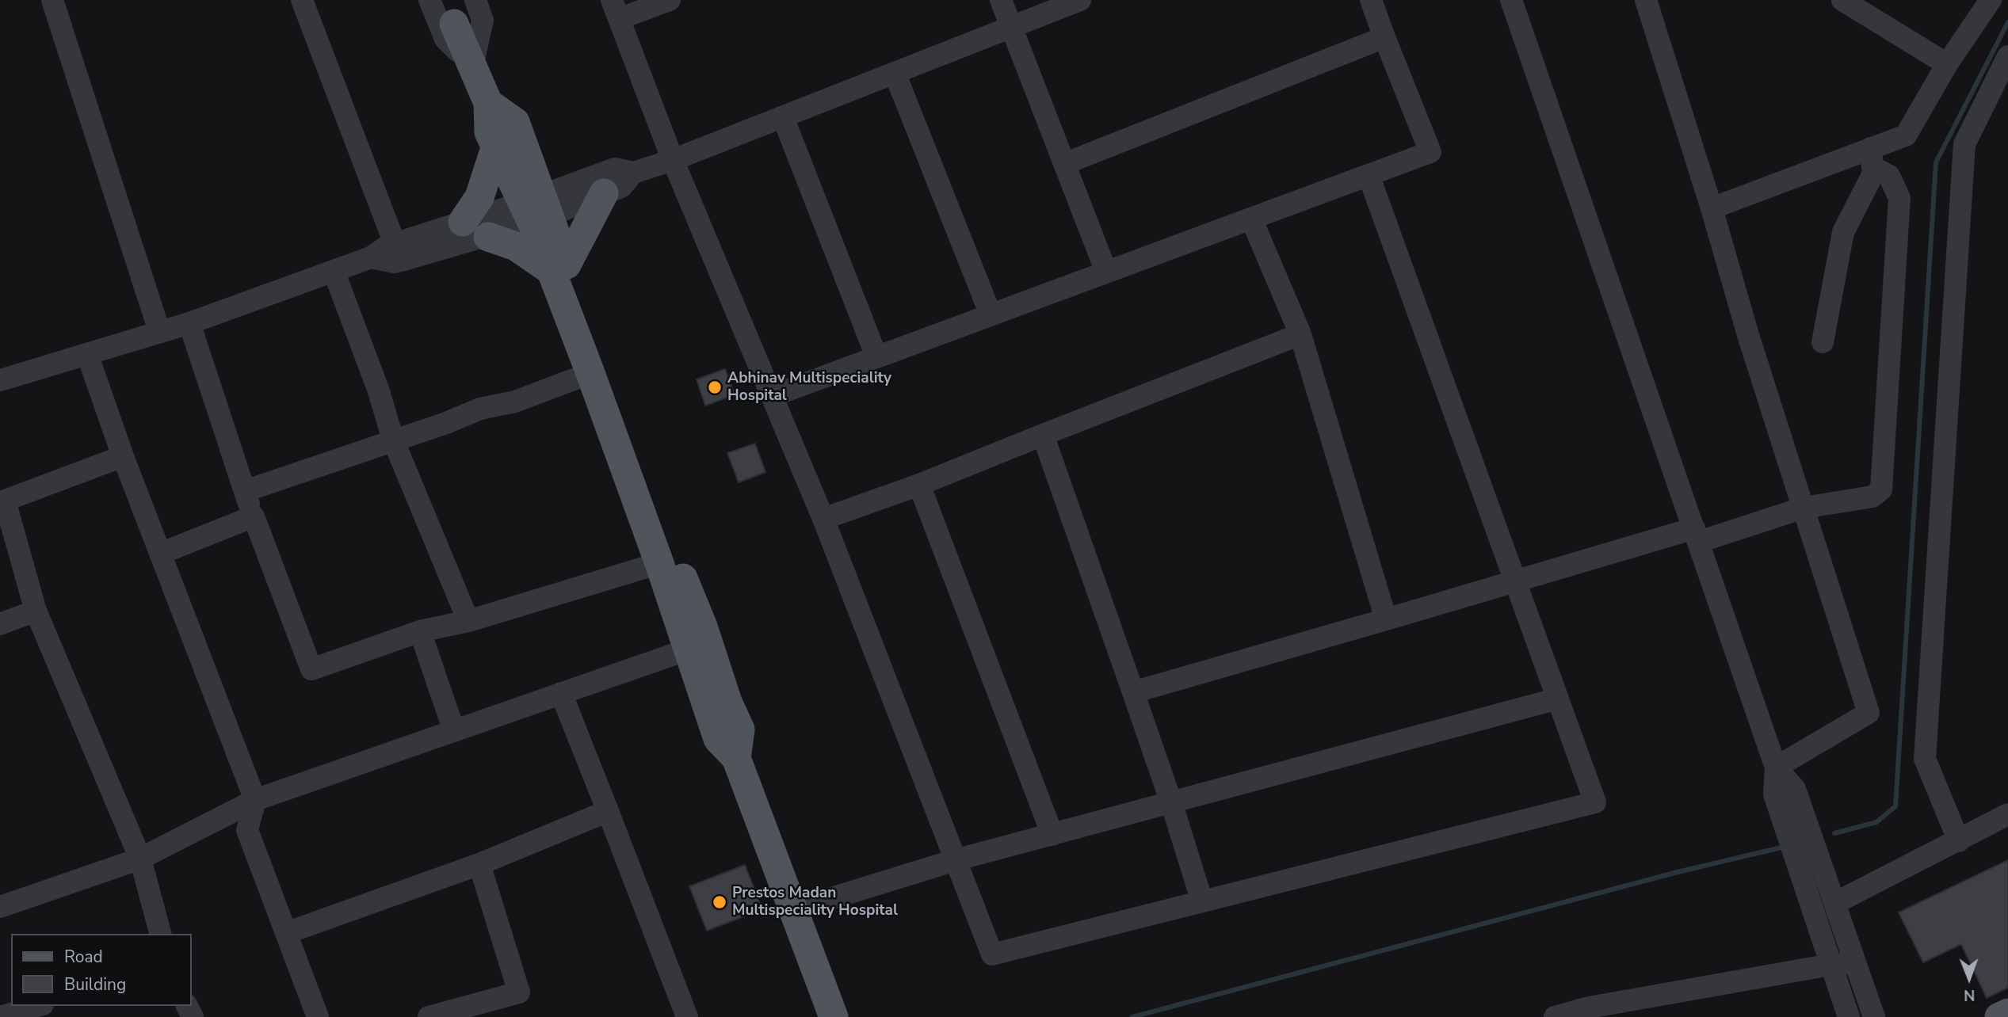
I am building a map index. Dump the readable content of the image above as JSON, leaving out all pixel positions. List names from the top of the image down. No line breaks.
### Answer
{"places":["Abhinav Multispeciality Hospital","Prestos Madan Multispeciality Hospital"],"legend":["Road","Building"],"north":"bottom"}
